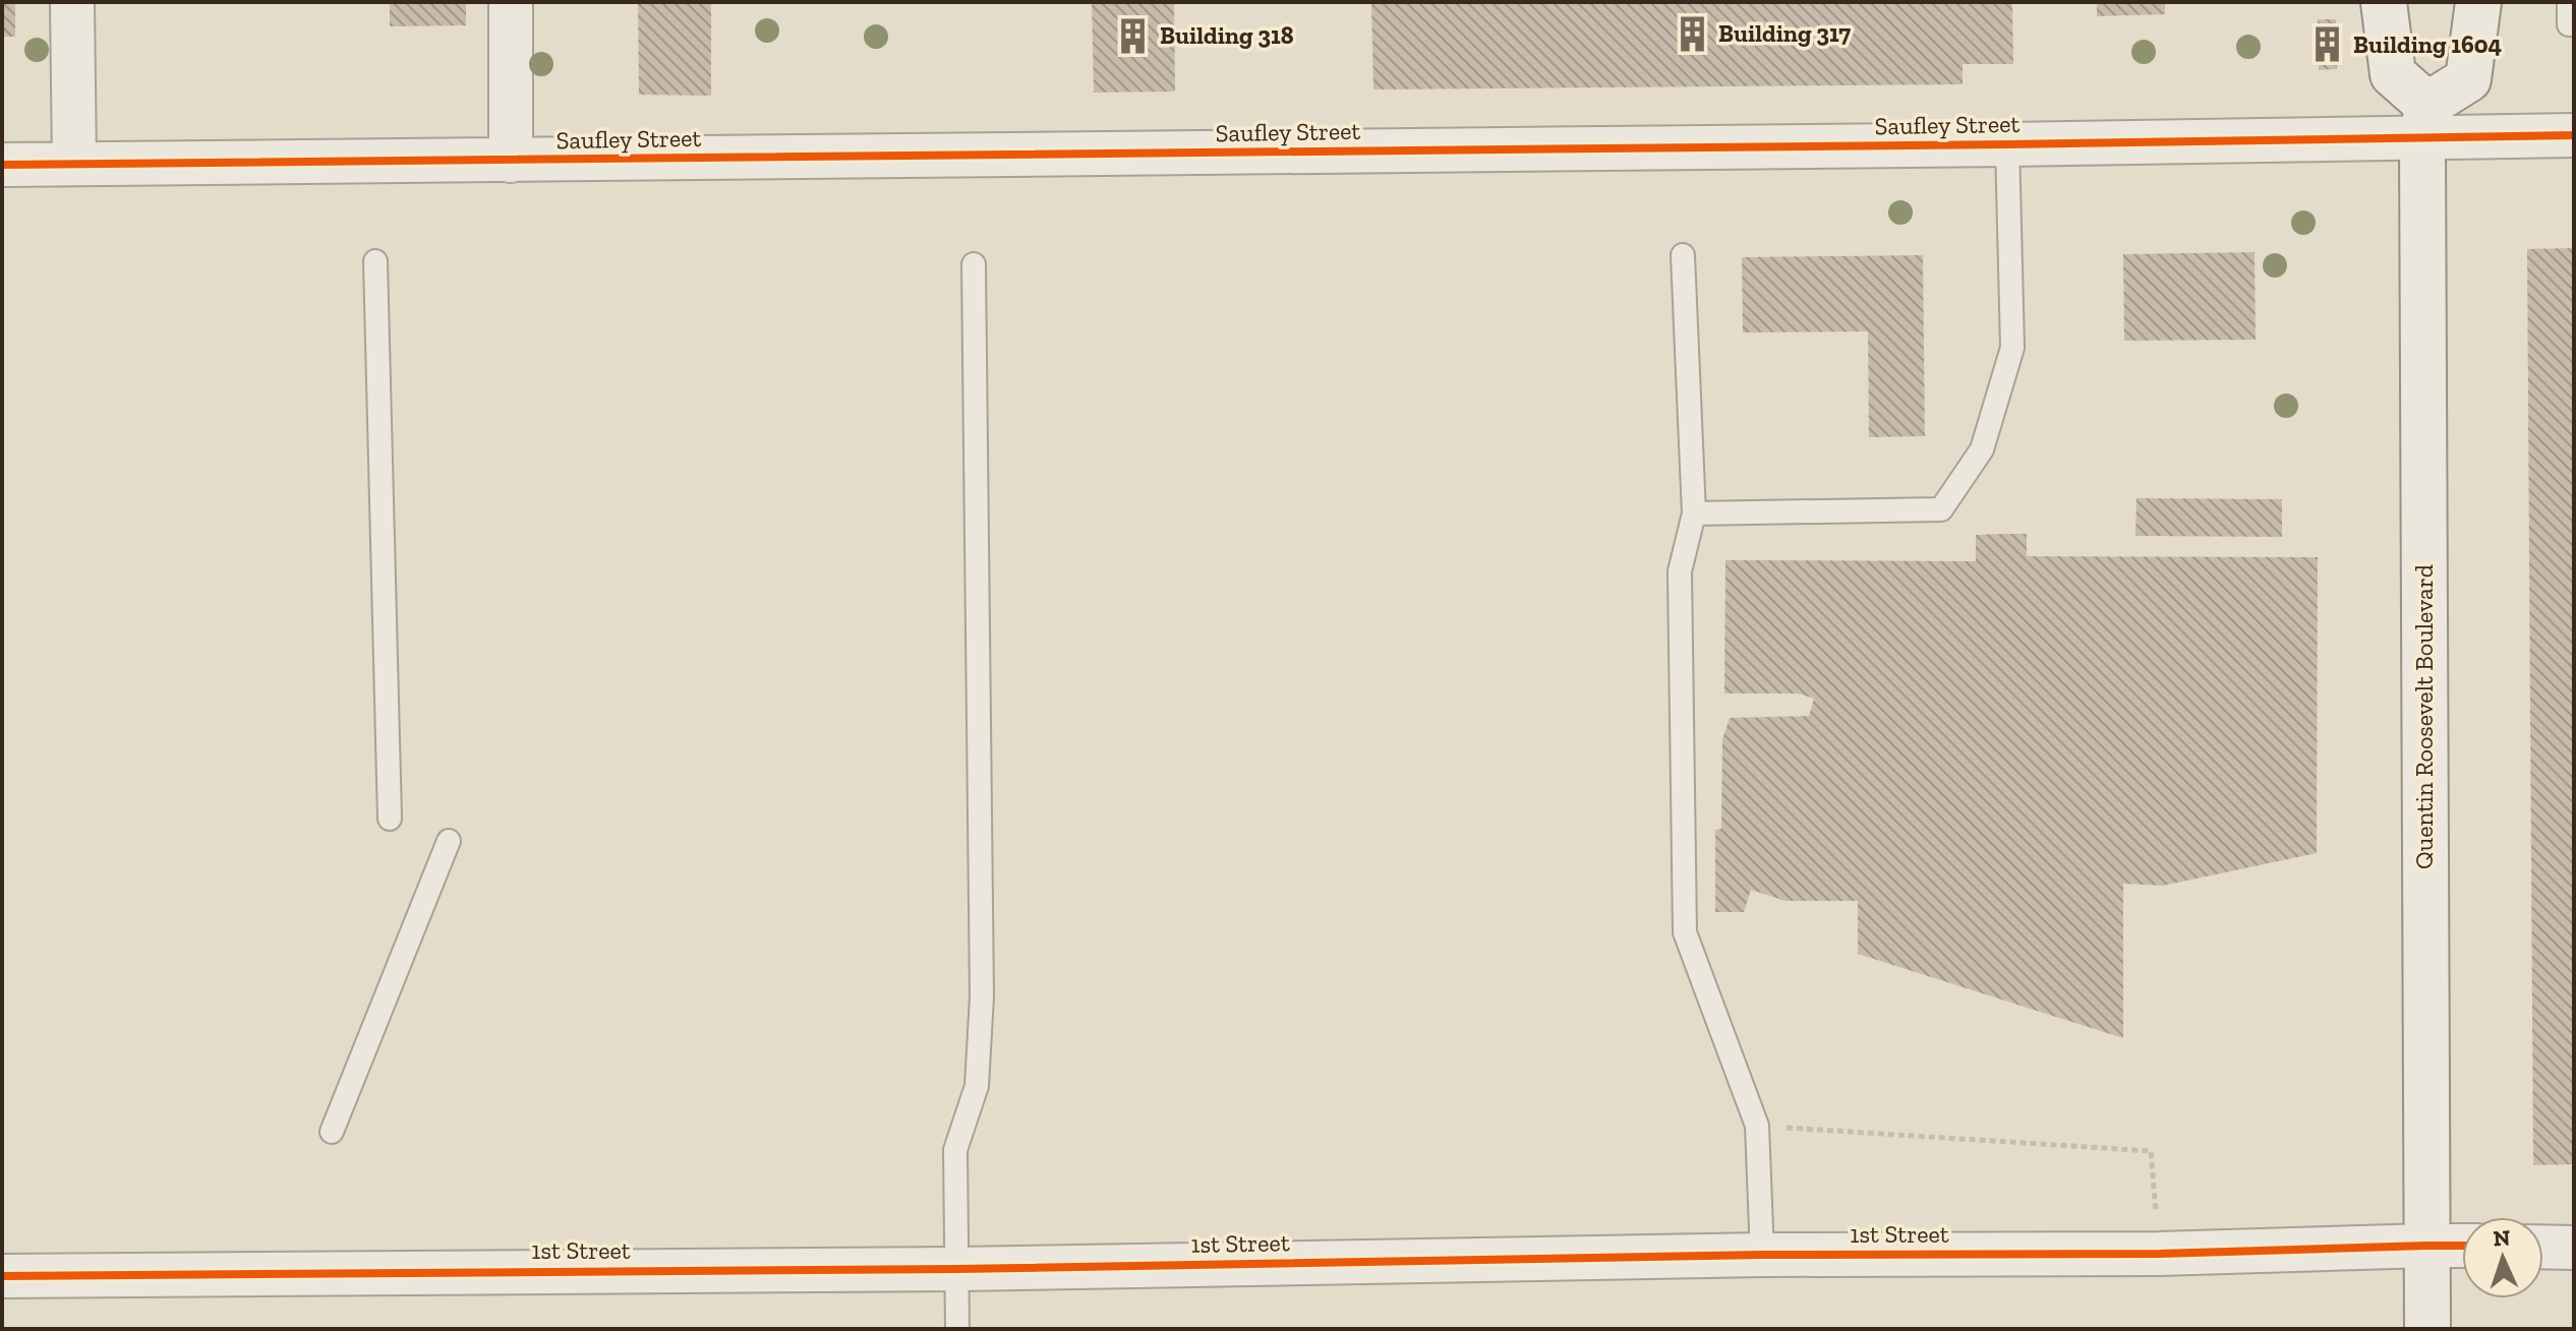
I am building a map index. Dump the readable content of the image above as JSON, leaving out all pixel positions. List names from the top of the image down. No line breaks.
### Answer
{"streets":{"street":["Saufley Street","Quentin Roosevelt Boulevard","1st Street"]},"crossings":[["Saufley Street","Quentin Roosevelt Boulevard"],["Quentin Roosevelt Boulevard","1st Street"]],"places":{"building":["Building 317","Building 318","Building 1604"]},"north":"top"}
